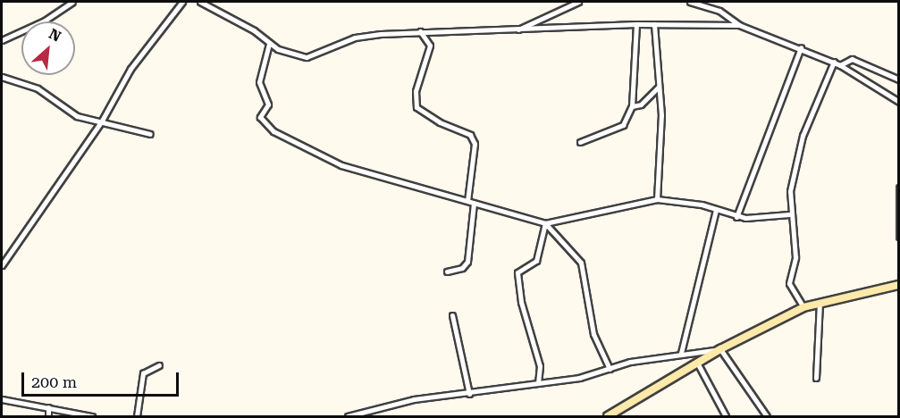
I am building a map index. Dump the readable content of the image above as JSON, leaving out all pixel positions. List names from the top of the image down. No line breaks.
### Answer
{"scale_bar":"200 m","north":"top right"}
